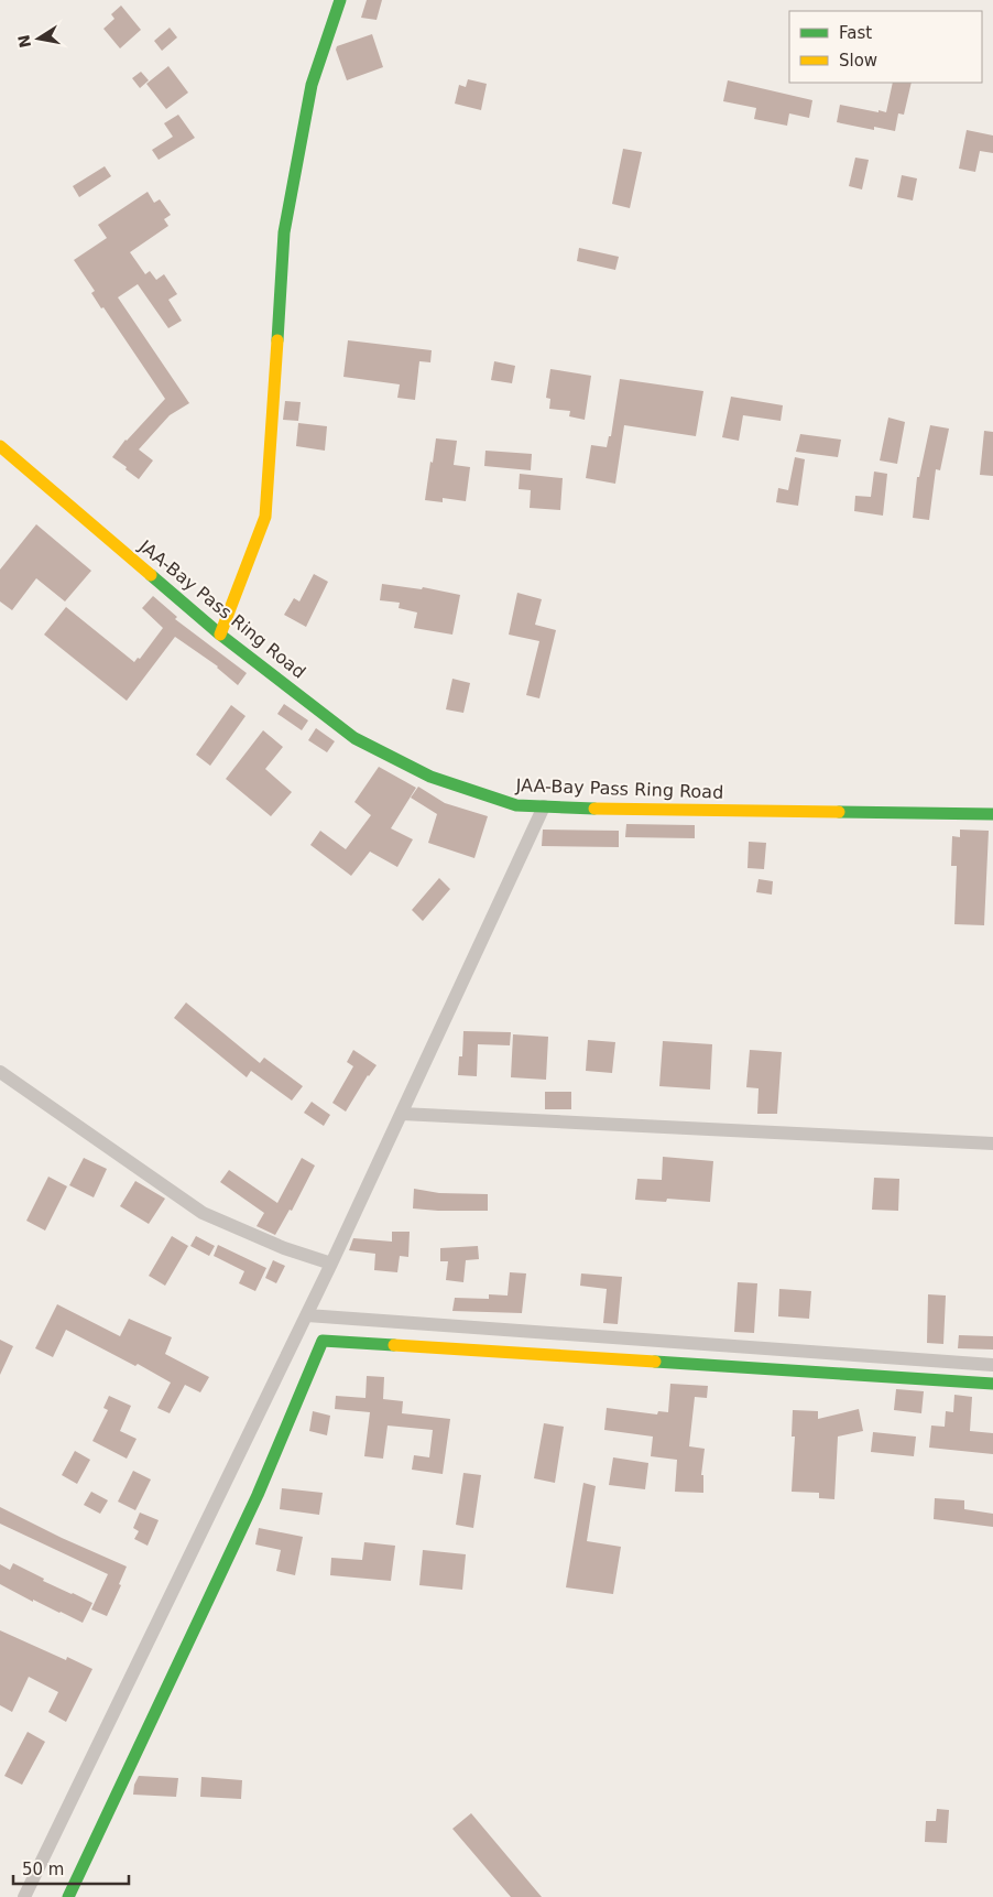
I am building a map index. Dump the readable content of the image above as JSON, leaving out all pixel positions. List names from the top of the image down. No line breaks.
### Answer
{"streets":{"main road":["JAA-Bay Pass Ring Road"]},"legend":["Fast","Slow"],"scale_bar":"50 m","north":"left"}
